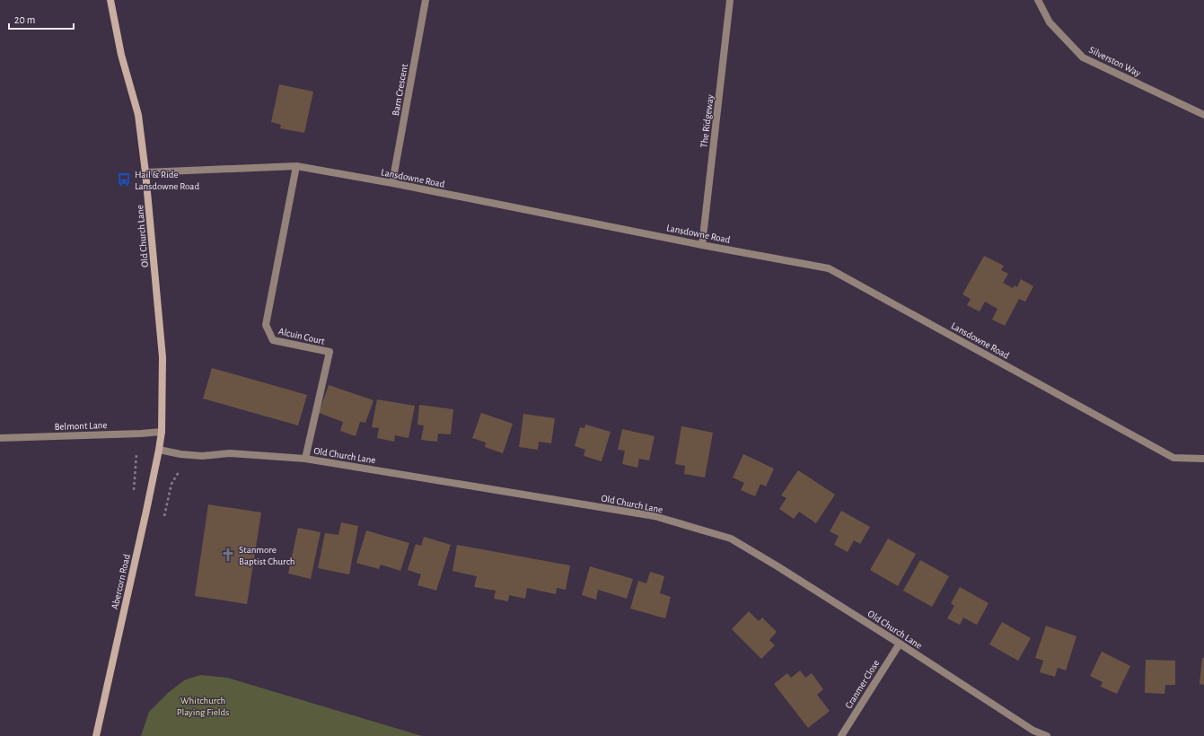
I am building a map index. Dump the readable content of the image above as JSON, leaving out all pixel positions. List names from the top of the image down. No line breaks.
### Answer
{"streets":{"street":["Silverston Way","Barn Crescent","The Ridgeway","Lansdowne Road","Old Church Lane","Alcuin Court","Belmont Lane","Abercorn Road","Cranmer Close"]},"crossings":[["Barn Crescent","Lansdowne Road"],["The Ridgeway","Lansdowne Road"],["Lansdowne Road","Old Church Lane"],["Lansdowne Road","Alcuin Court"],["Old Church Lane","Alcuin Court"],["Old Church Lane","Belmont Lane"],["Old Church Lane","Abercorn Road"],["Old Church Lane","Cranmer Close"],["Belmont Lane","Abercorn Road"]],"parks":["Whitchurch Playing Fields"],"places":{"bus stop":["Hail & Ride Lansdowne Road"],"church":["Stanmore Baptist Church"]},"scale_bar":"20 m"}
